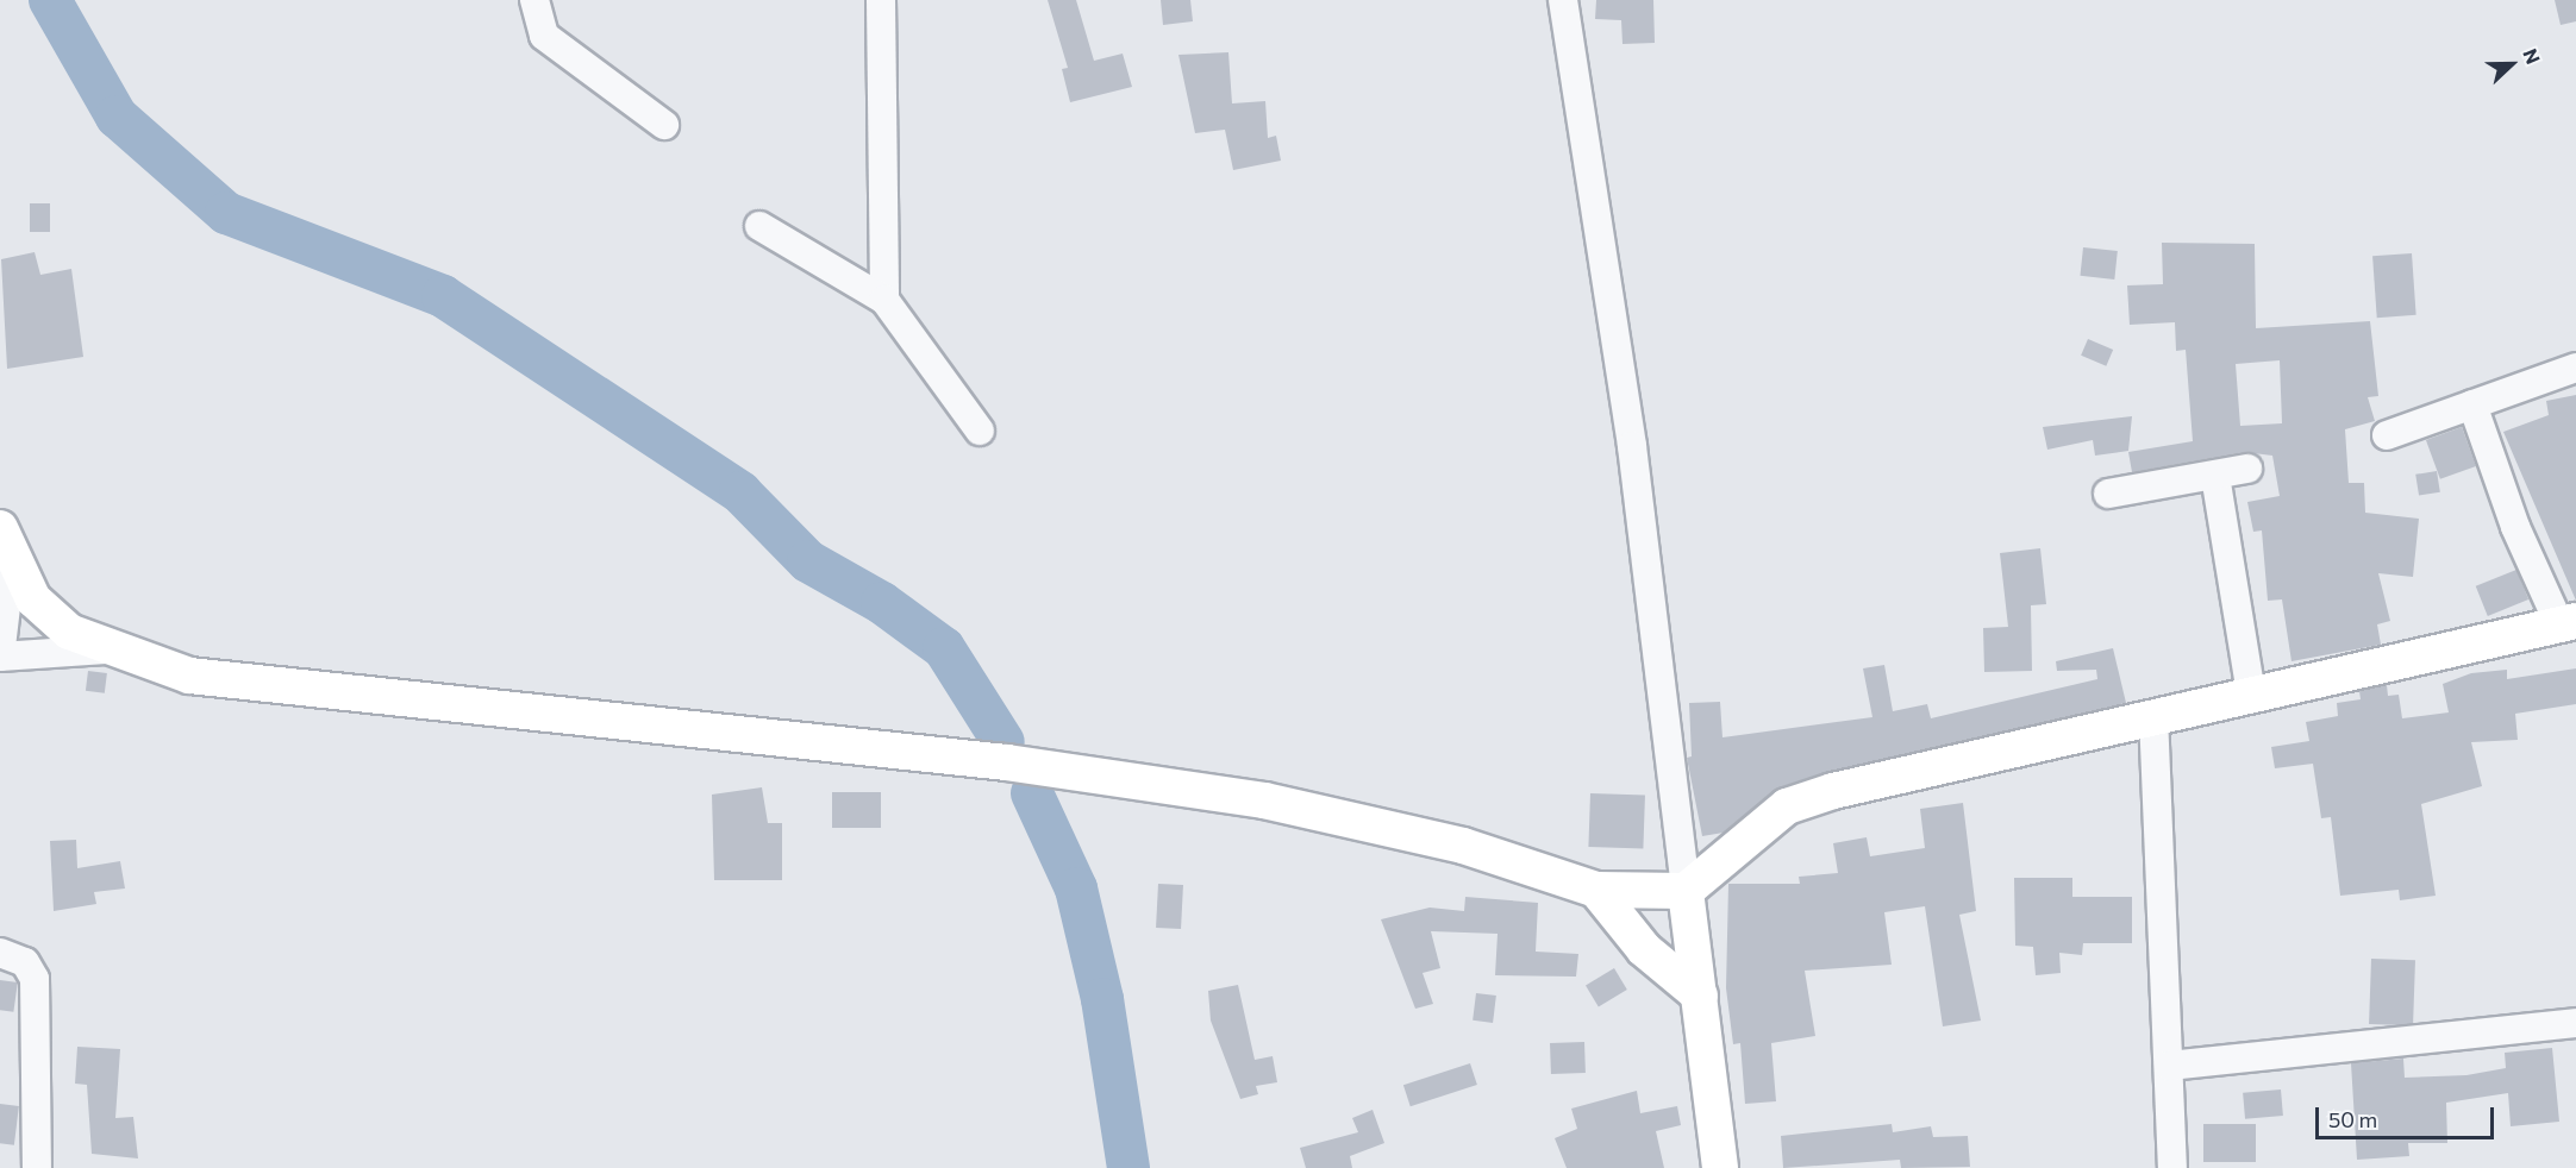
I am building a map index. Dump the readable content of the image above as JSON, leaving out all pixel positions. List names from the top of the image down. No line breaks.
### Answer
{"scale_bar":"50 m","north":"right"}
